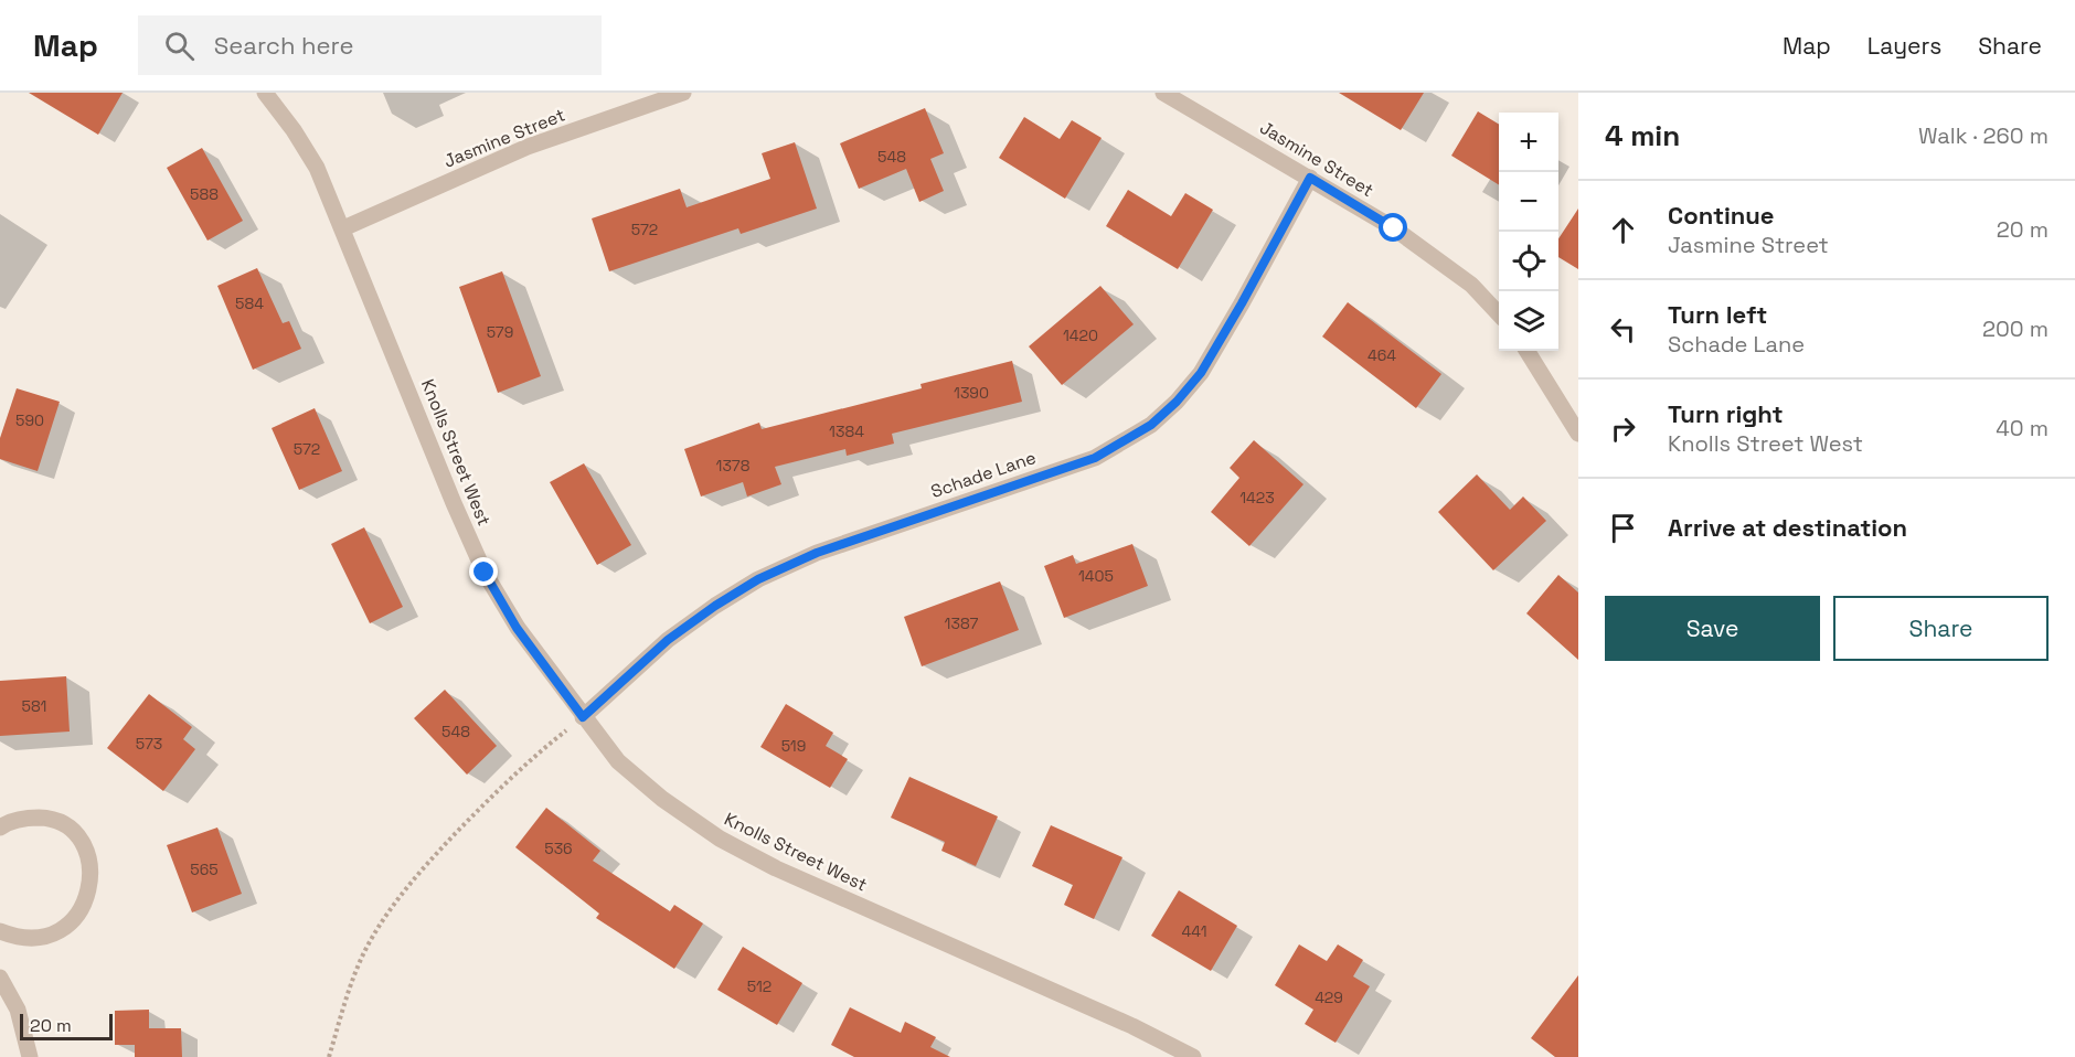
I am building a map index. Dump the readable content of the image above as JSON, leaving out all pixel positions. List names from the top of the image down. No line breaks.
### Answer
{"streets":{"street":["Jasmine Street","Knolls Street West","Schade Lane"]},"crossings":[["Jasmine Street","Knolls Street West"],["Jasmine Street","Schade Lane"],["Knolls Street West","Schade Lane"]],"house_numbers":["548","588","572","584","579","1420","464","1390","590","1384","572","1378","1423","1405","1387","581","548","573","519","536","565","441","512","429"],"scale_bar":"20 m","page":{"header":"Map","search":"Search here","nav":["Map","Layers","Share"],"heading":["4 min","Walk · 260 m"],"map_buttons":["+","−"],"list":[["Continue","Jasmine Street","20 m"],["Turn left","Schade Lane","200 m"],["Turn right","Knolls Street West","40 m"],"Arrive at destination"],"buttons":["Save","Share"],"scale":"20 m"}}
